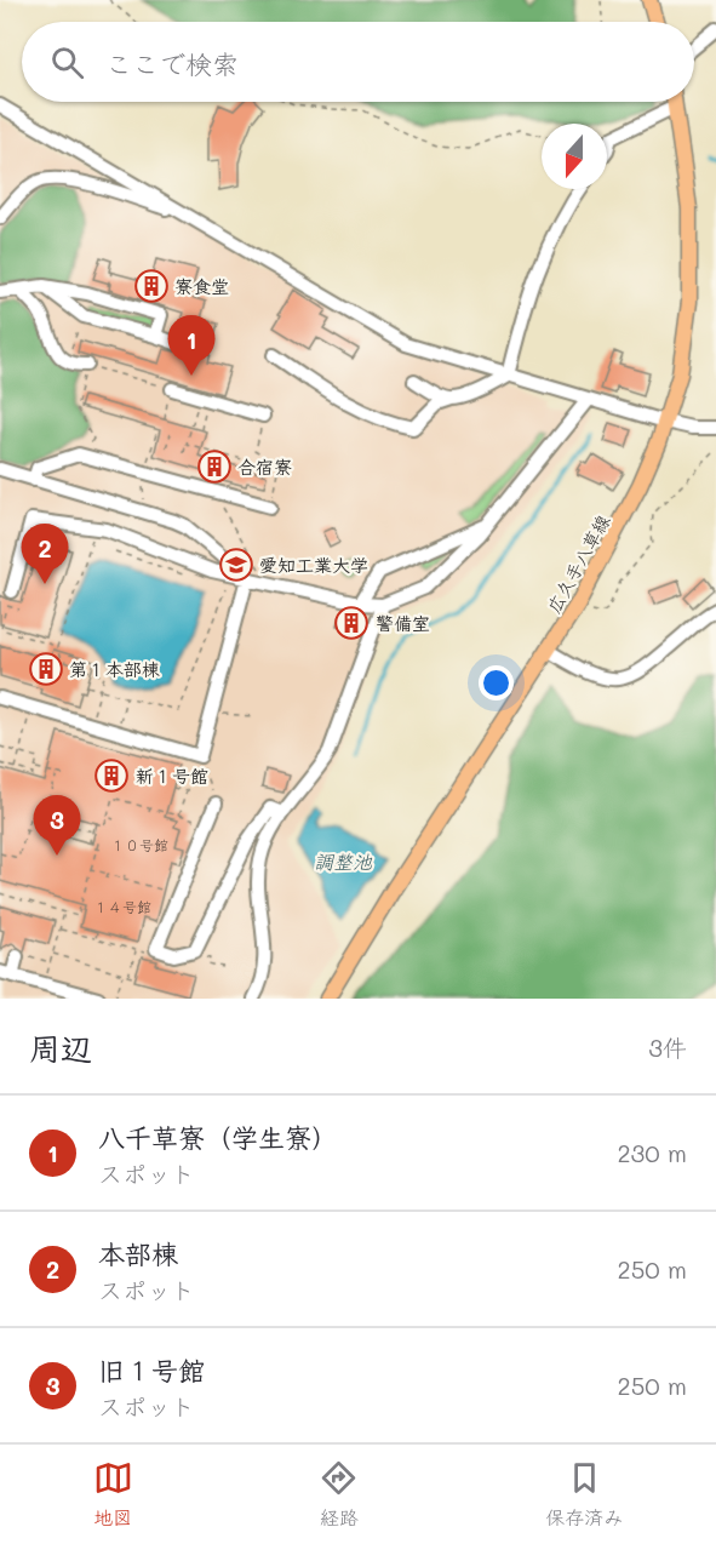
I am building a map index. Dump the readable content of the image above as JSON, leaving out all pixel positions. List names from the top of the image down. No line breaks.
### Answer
{"streets":{"main road":["広久手八草線"]},"water":["調整池"],"places":{"building":["寮食堂","合宿寮","警備室","第１本部棟","新１号館"],"school or university":["愛知工業大学"]},"house_numbers":["１０号館","１４号館"],"north":"bottom","page":{"search":"ここで検索","pins":["1","2","3"],"heading":["周辺","3件"],"list":[{"mark":"1","name":"八千草寮（学生寮）","note":"スポット","value":"230 m"},{"mark":"2","name":"本部棟","note":"スポット","value":"250 m"},{"mark":"3","name":"旧１号館","note":"スポット","value":"250 m"}],"nav":["地図","経路","保存済み"]}}
